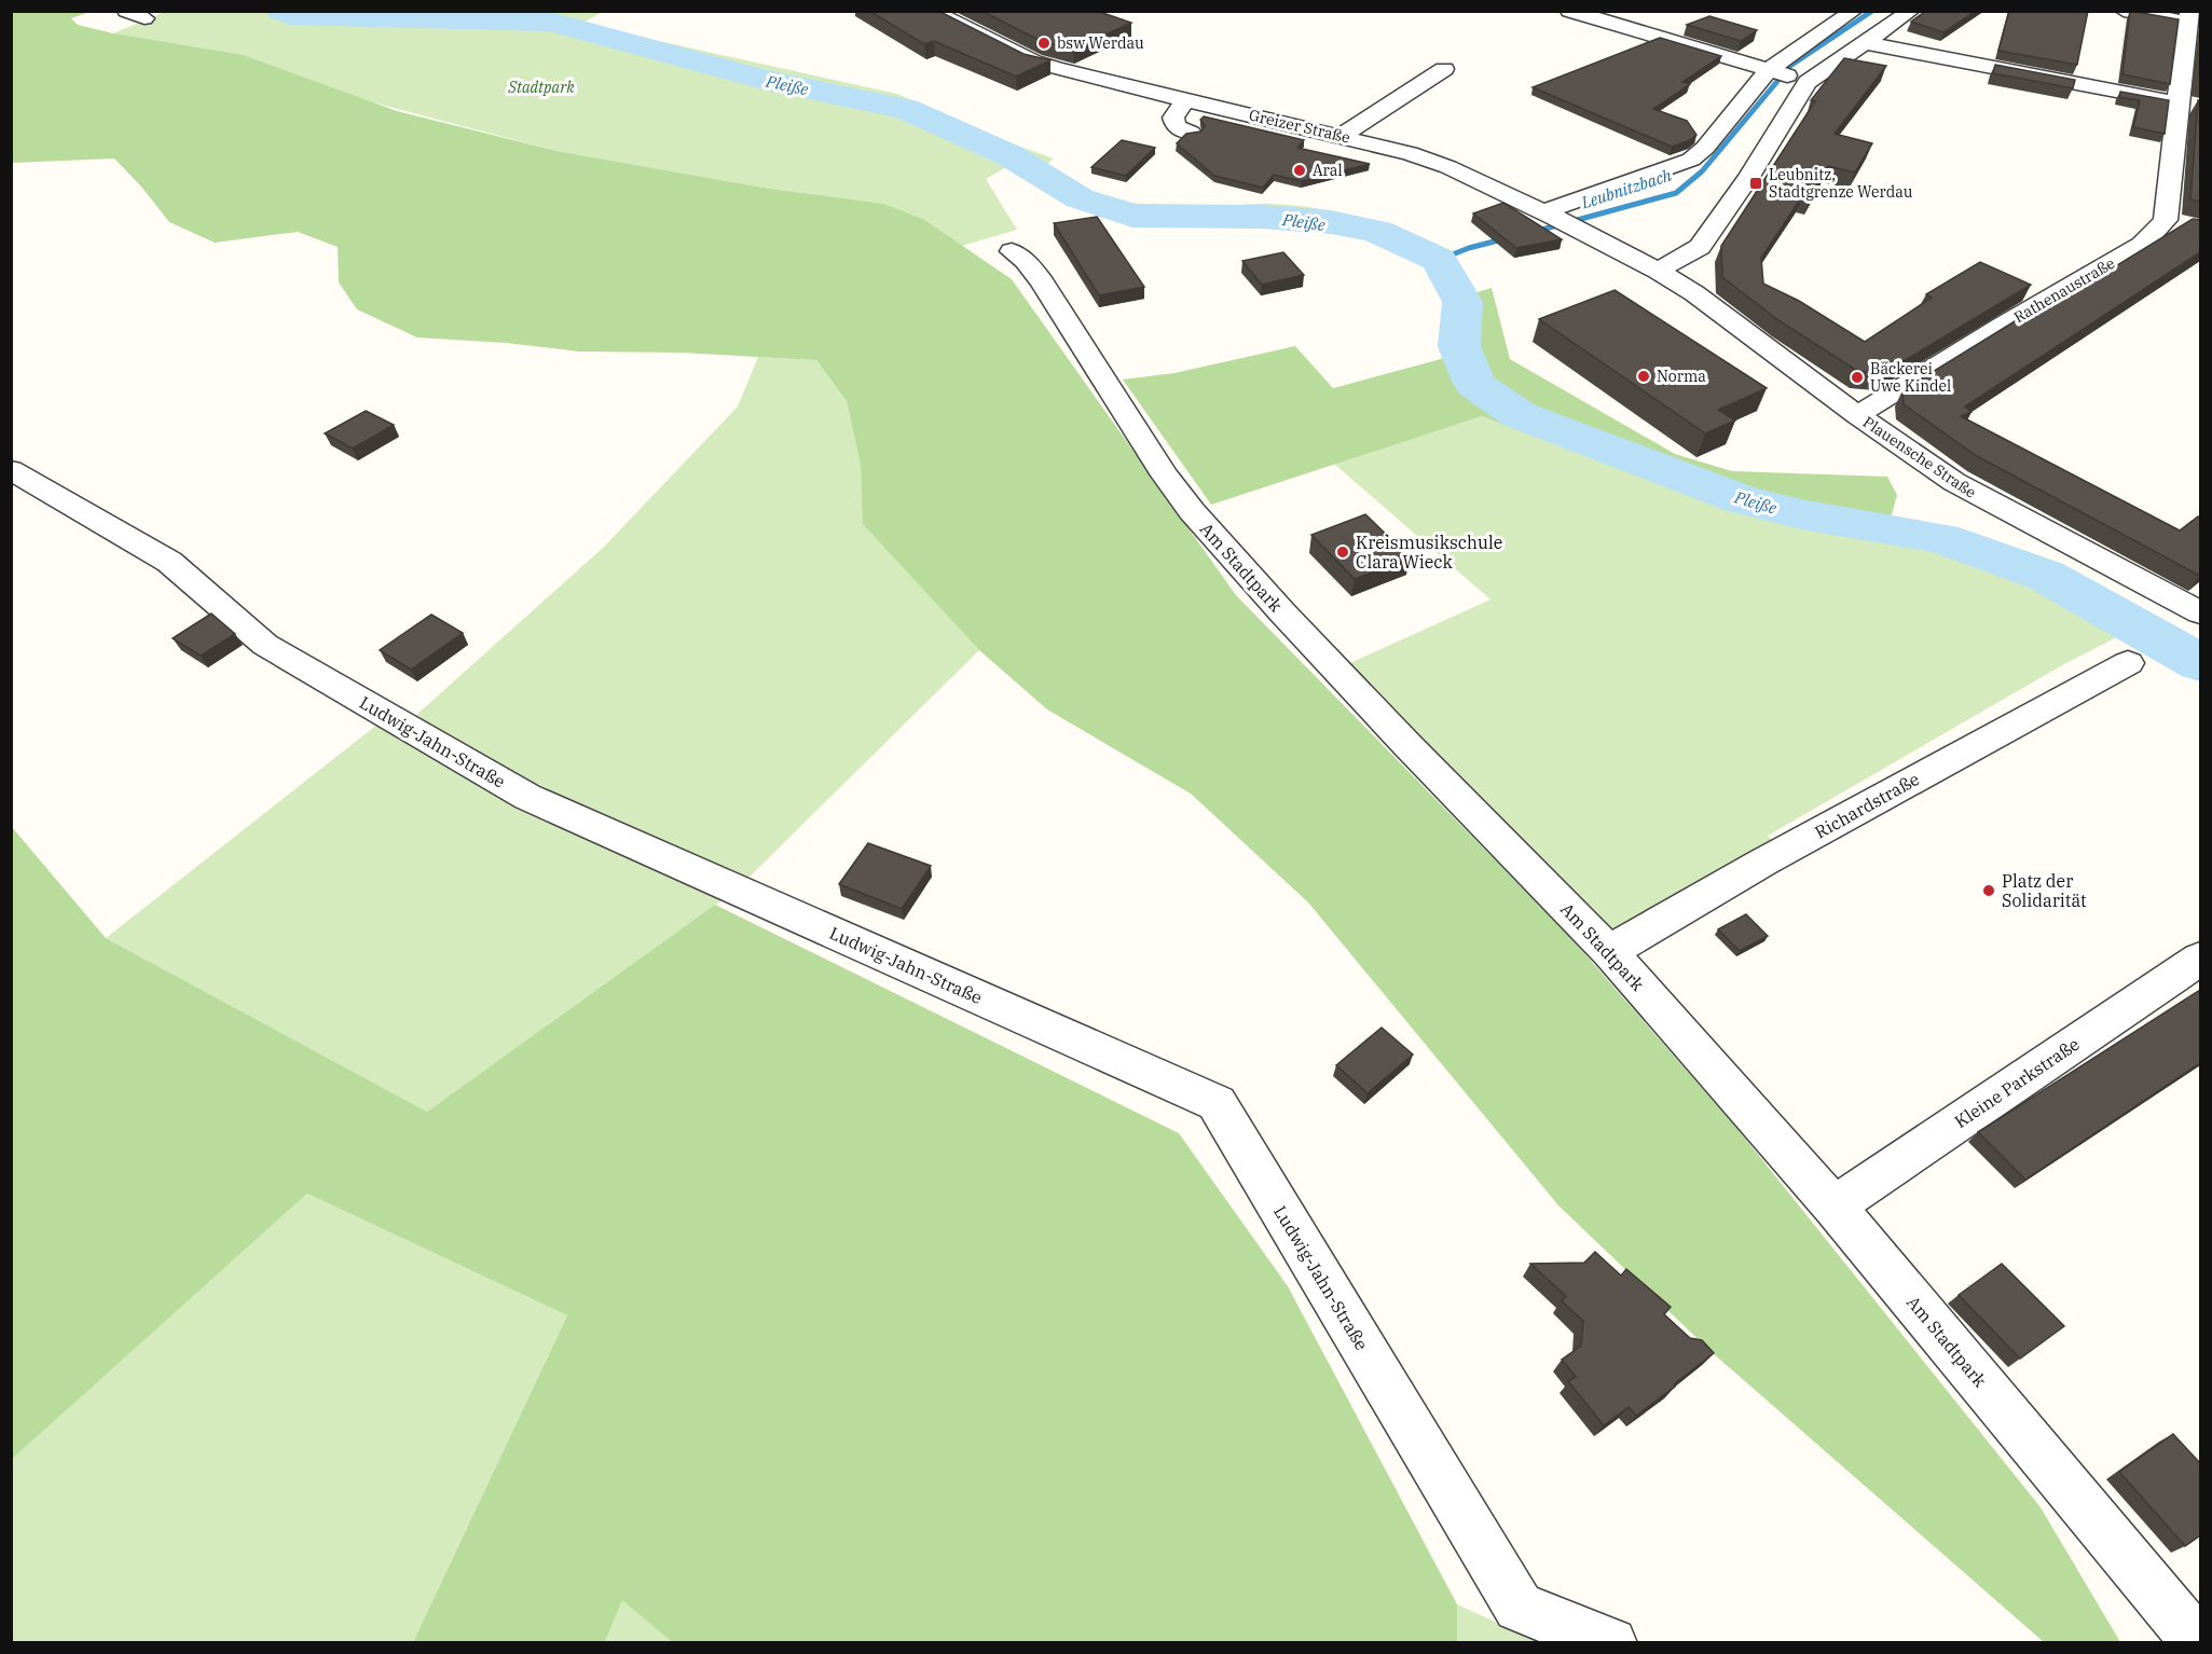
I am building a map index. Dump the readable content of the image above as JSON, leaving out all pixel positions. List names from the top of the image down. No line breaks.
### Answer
{"streets":{"street":["Greizer Straße","Rathenaustraße","Plauensche Straße","Am Stadtpark","Ludwig-Jahn-Straße","Richardstraße","Kleine Parkstraße"]},"crossings":[["Greizer Straße","Plauensche Straße"],["Rathenaustraße","Plauensche Straße"],["Am Stadtpark","Richardstraße"],["Am Stadtpark","Kleine Parkstraße"]],"water":["Pleiße","Leubnitzbach"],"parks":["Stadtpark"],"places":{"other":["bsw Werdau","Aral","Norma","Bäckerei Uwe Kindel","Kreismusikschule Clara Wieck","Platz der Solidarität"],"transit":["Leubnitz, Stadtgrenze Werdau"]}}
